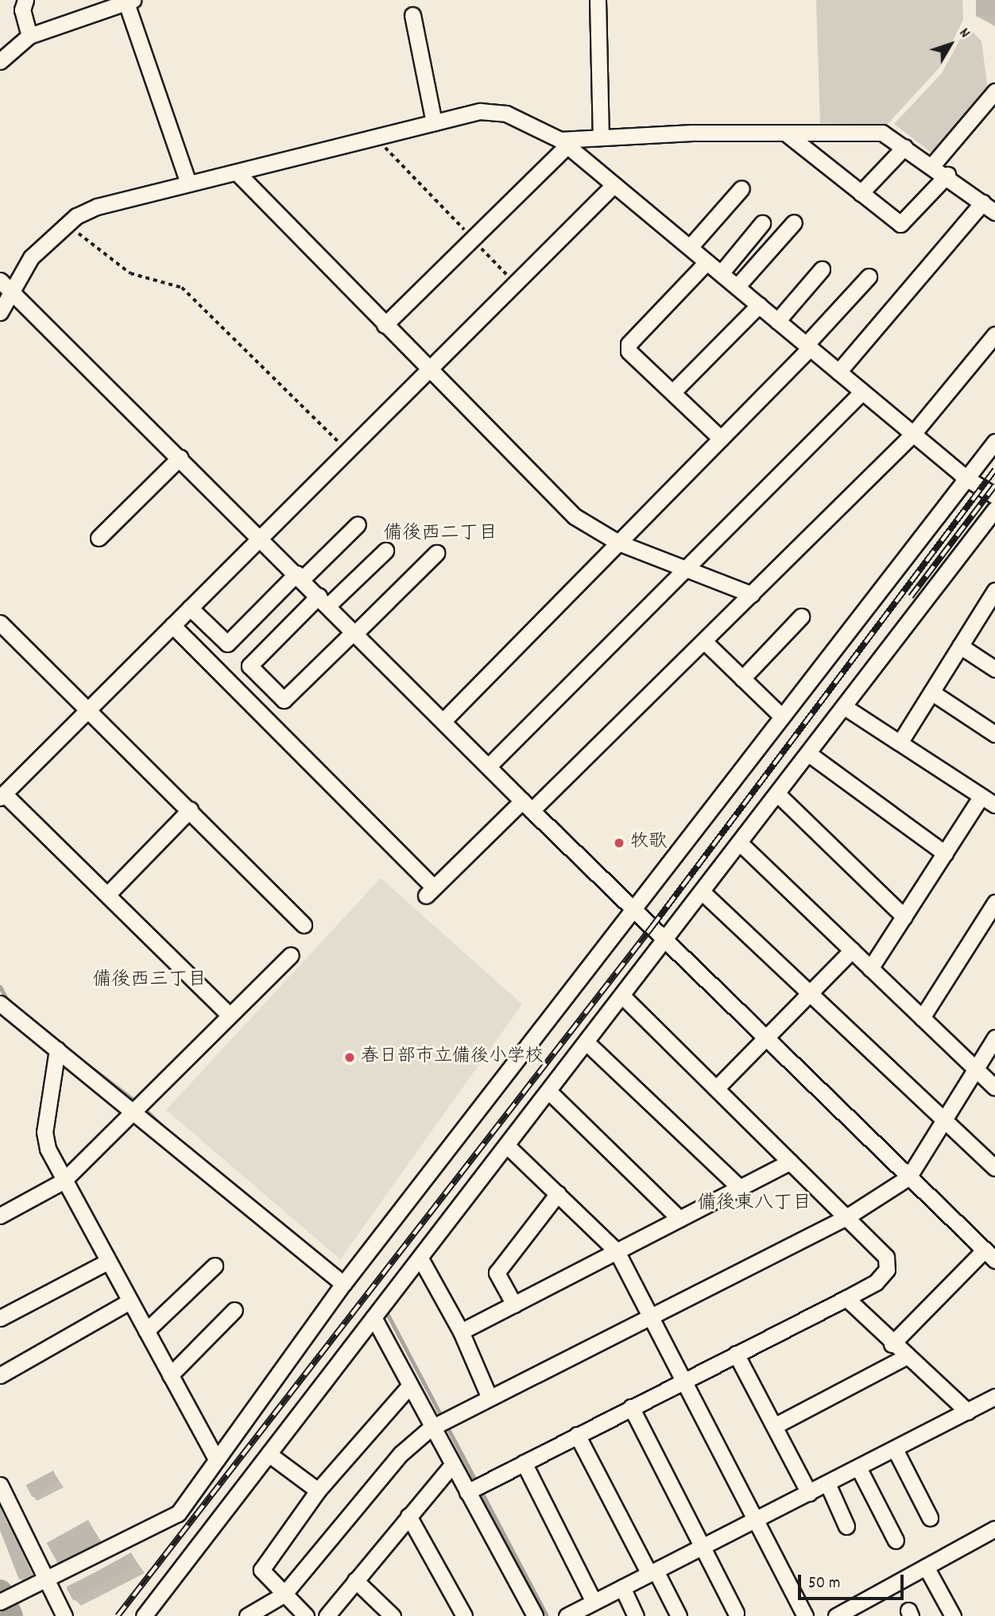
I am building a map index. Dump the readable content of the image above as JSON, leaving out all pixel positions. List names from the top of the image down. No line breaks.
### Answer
{"districts":["備後西二丁目","備後西三丁目","備後東八丁目"],"places":["牧歌","春日部市立備後小学校"],"scale_bar":"50 m","north":"top right"}
